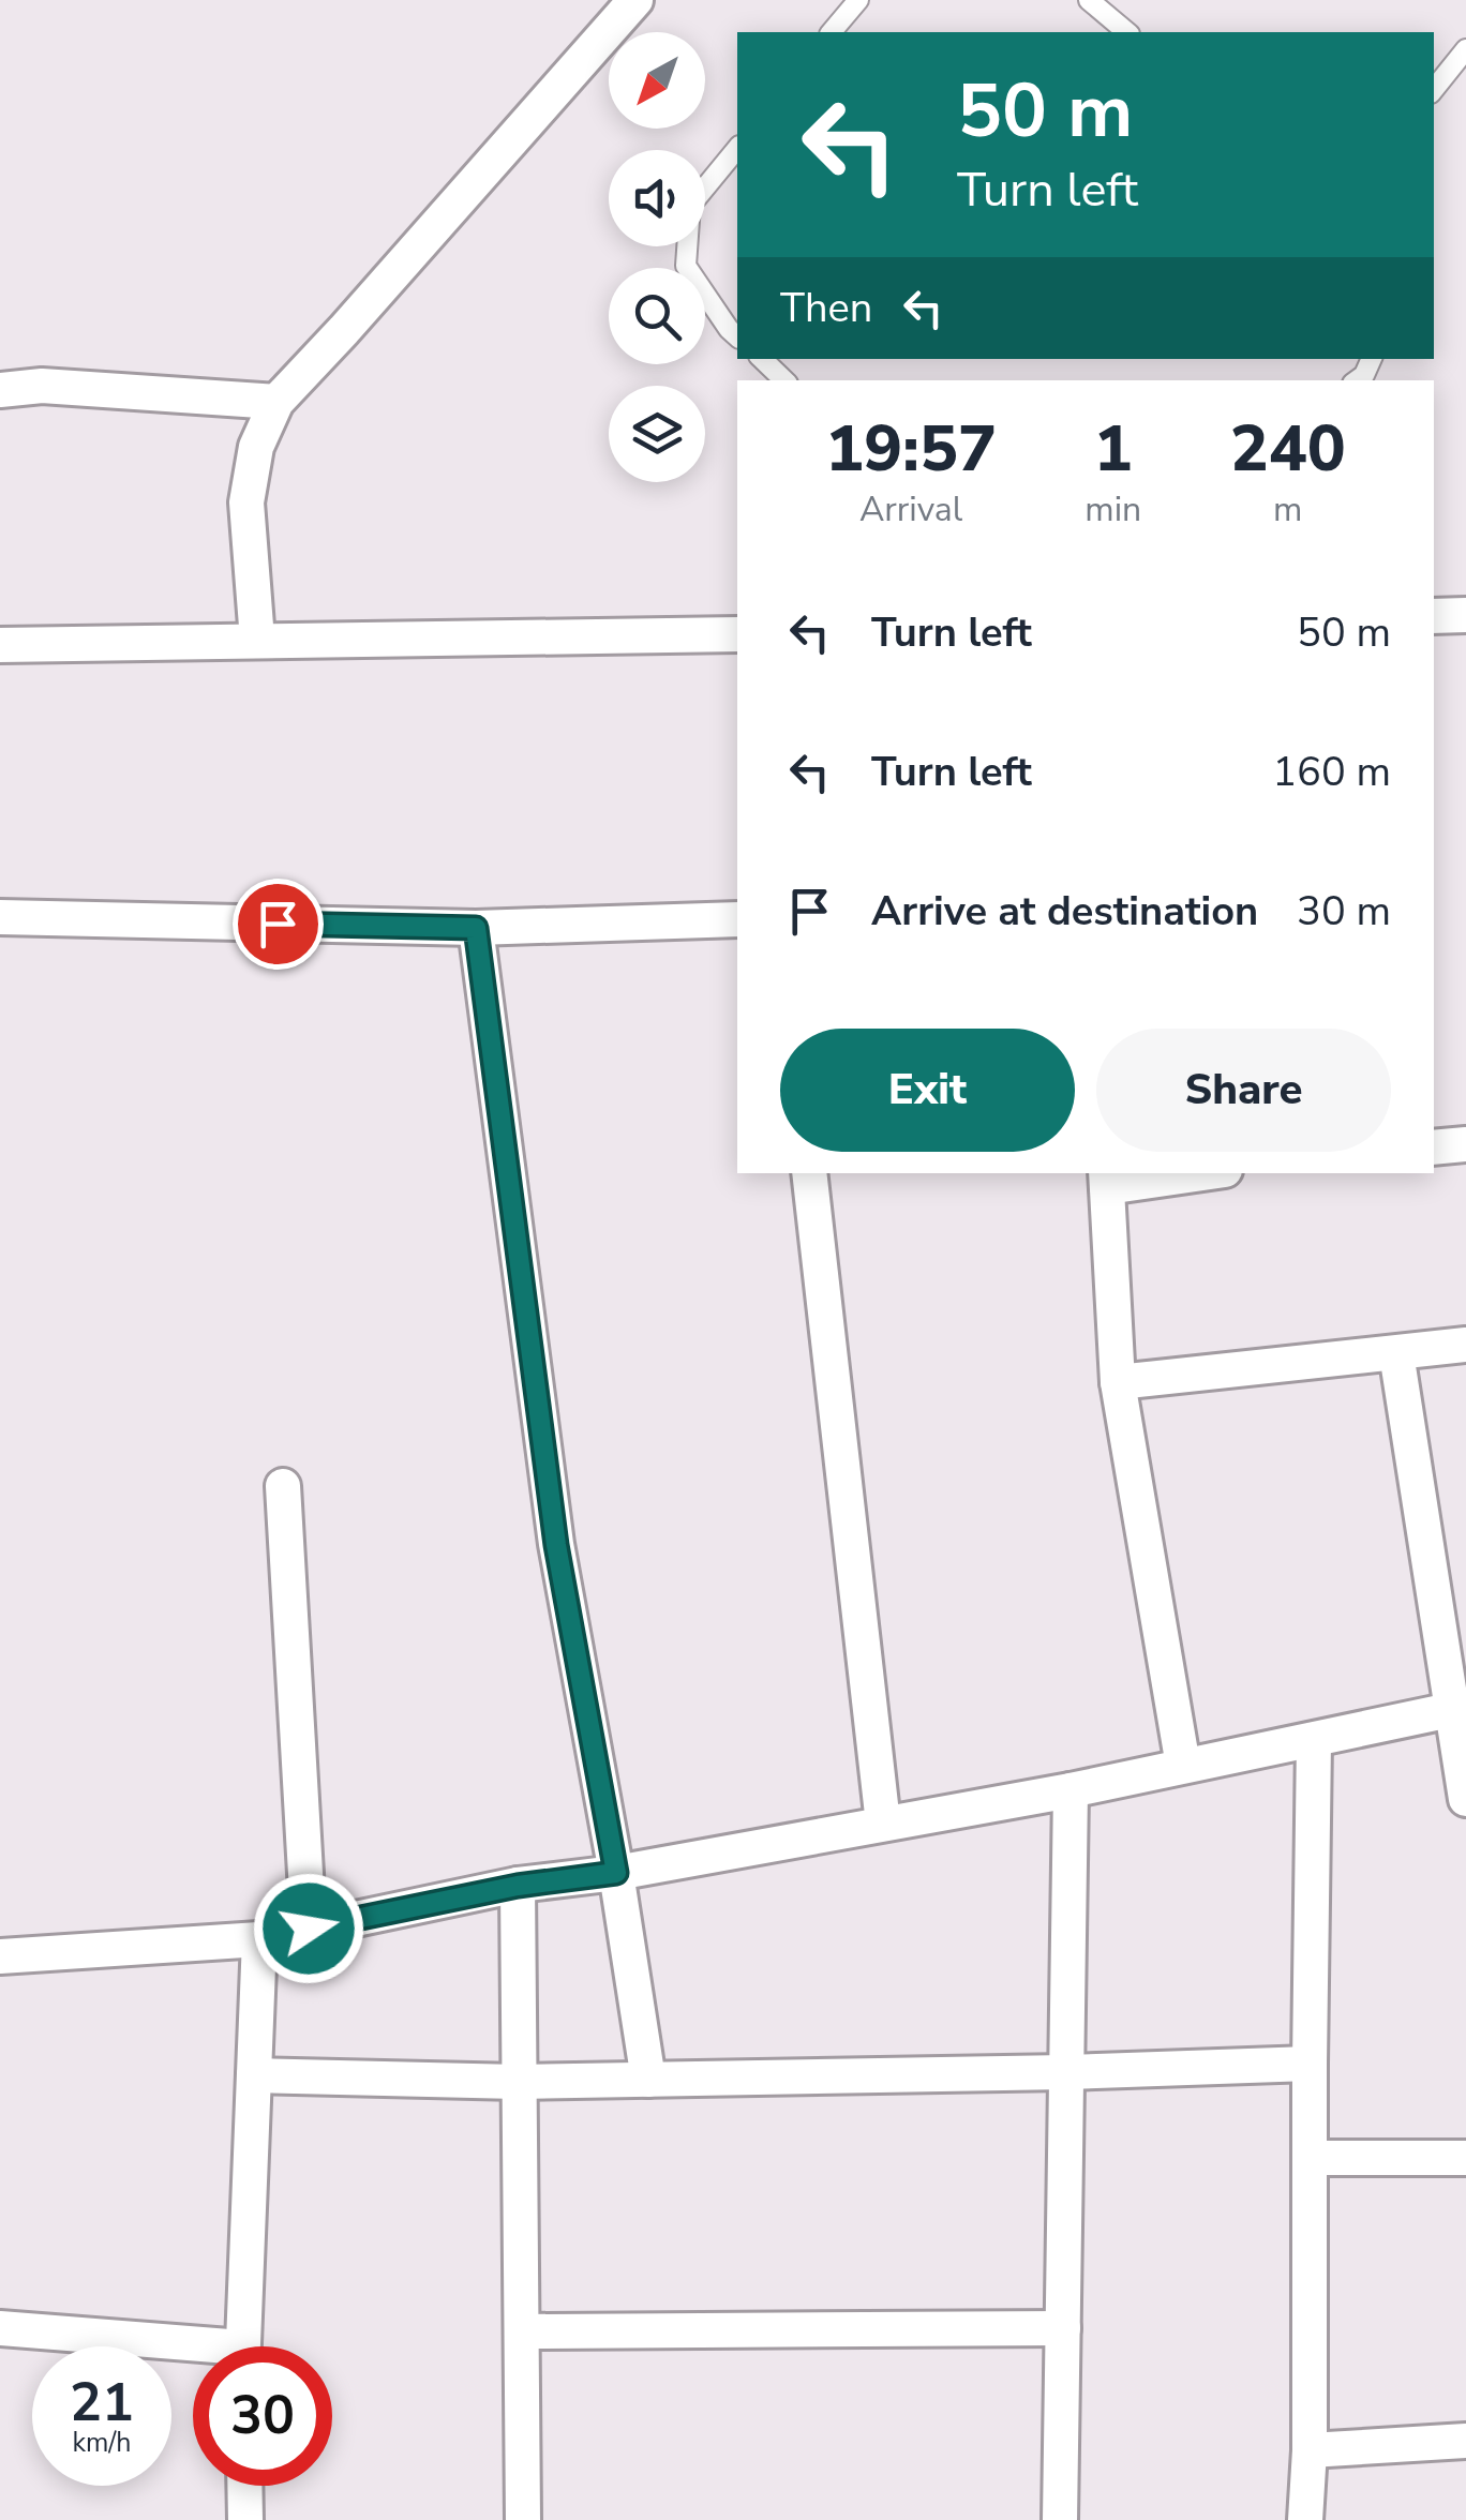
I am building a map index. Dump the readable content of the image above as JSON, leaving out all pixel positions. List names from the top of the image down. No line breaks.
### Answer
{"north":"bottom left","page":{"turn":["50 m","Turn left"],"then":"Then","eta":["19:57","Arrival","1","min","240","m"],"list":[{"name":"Turn left","value":"50 m"},{"name":"Turn left","value":"160 m"},{"name":"Arrive at destination","value":"30 m"}],"buttons":["Exit","Share"],"speed":"21 km/h","limit":"30"}}
